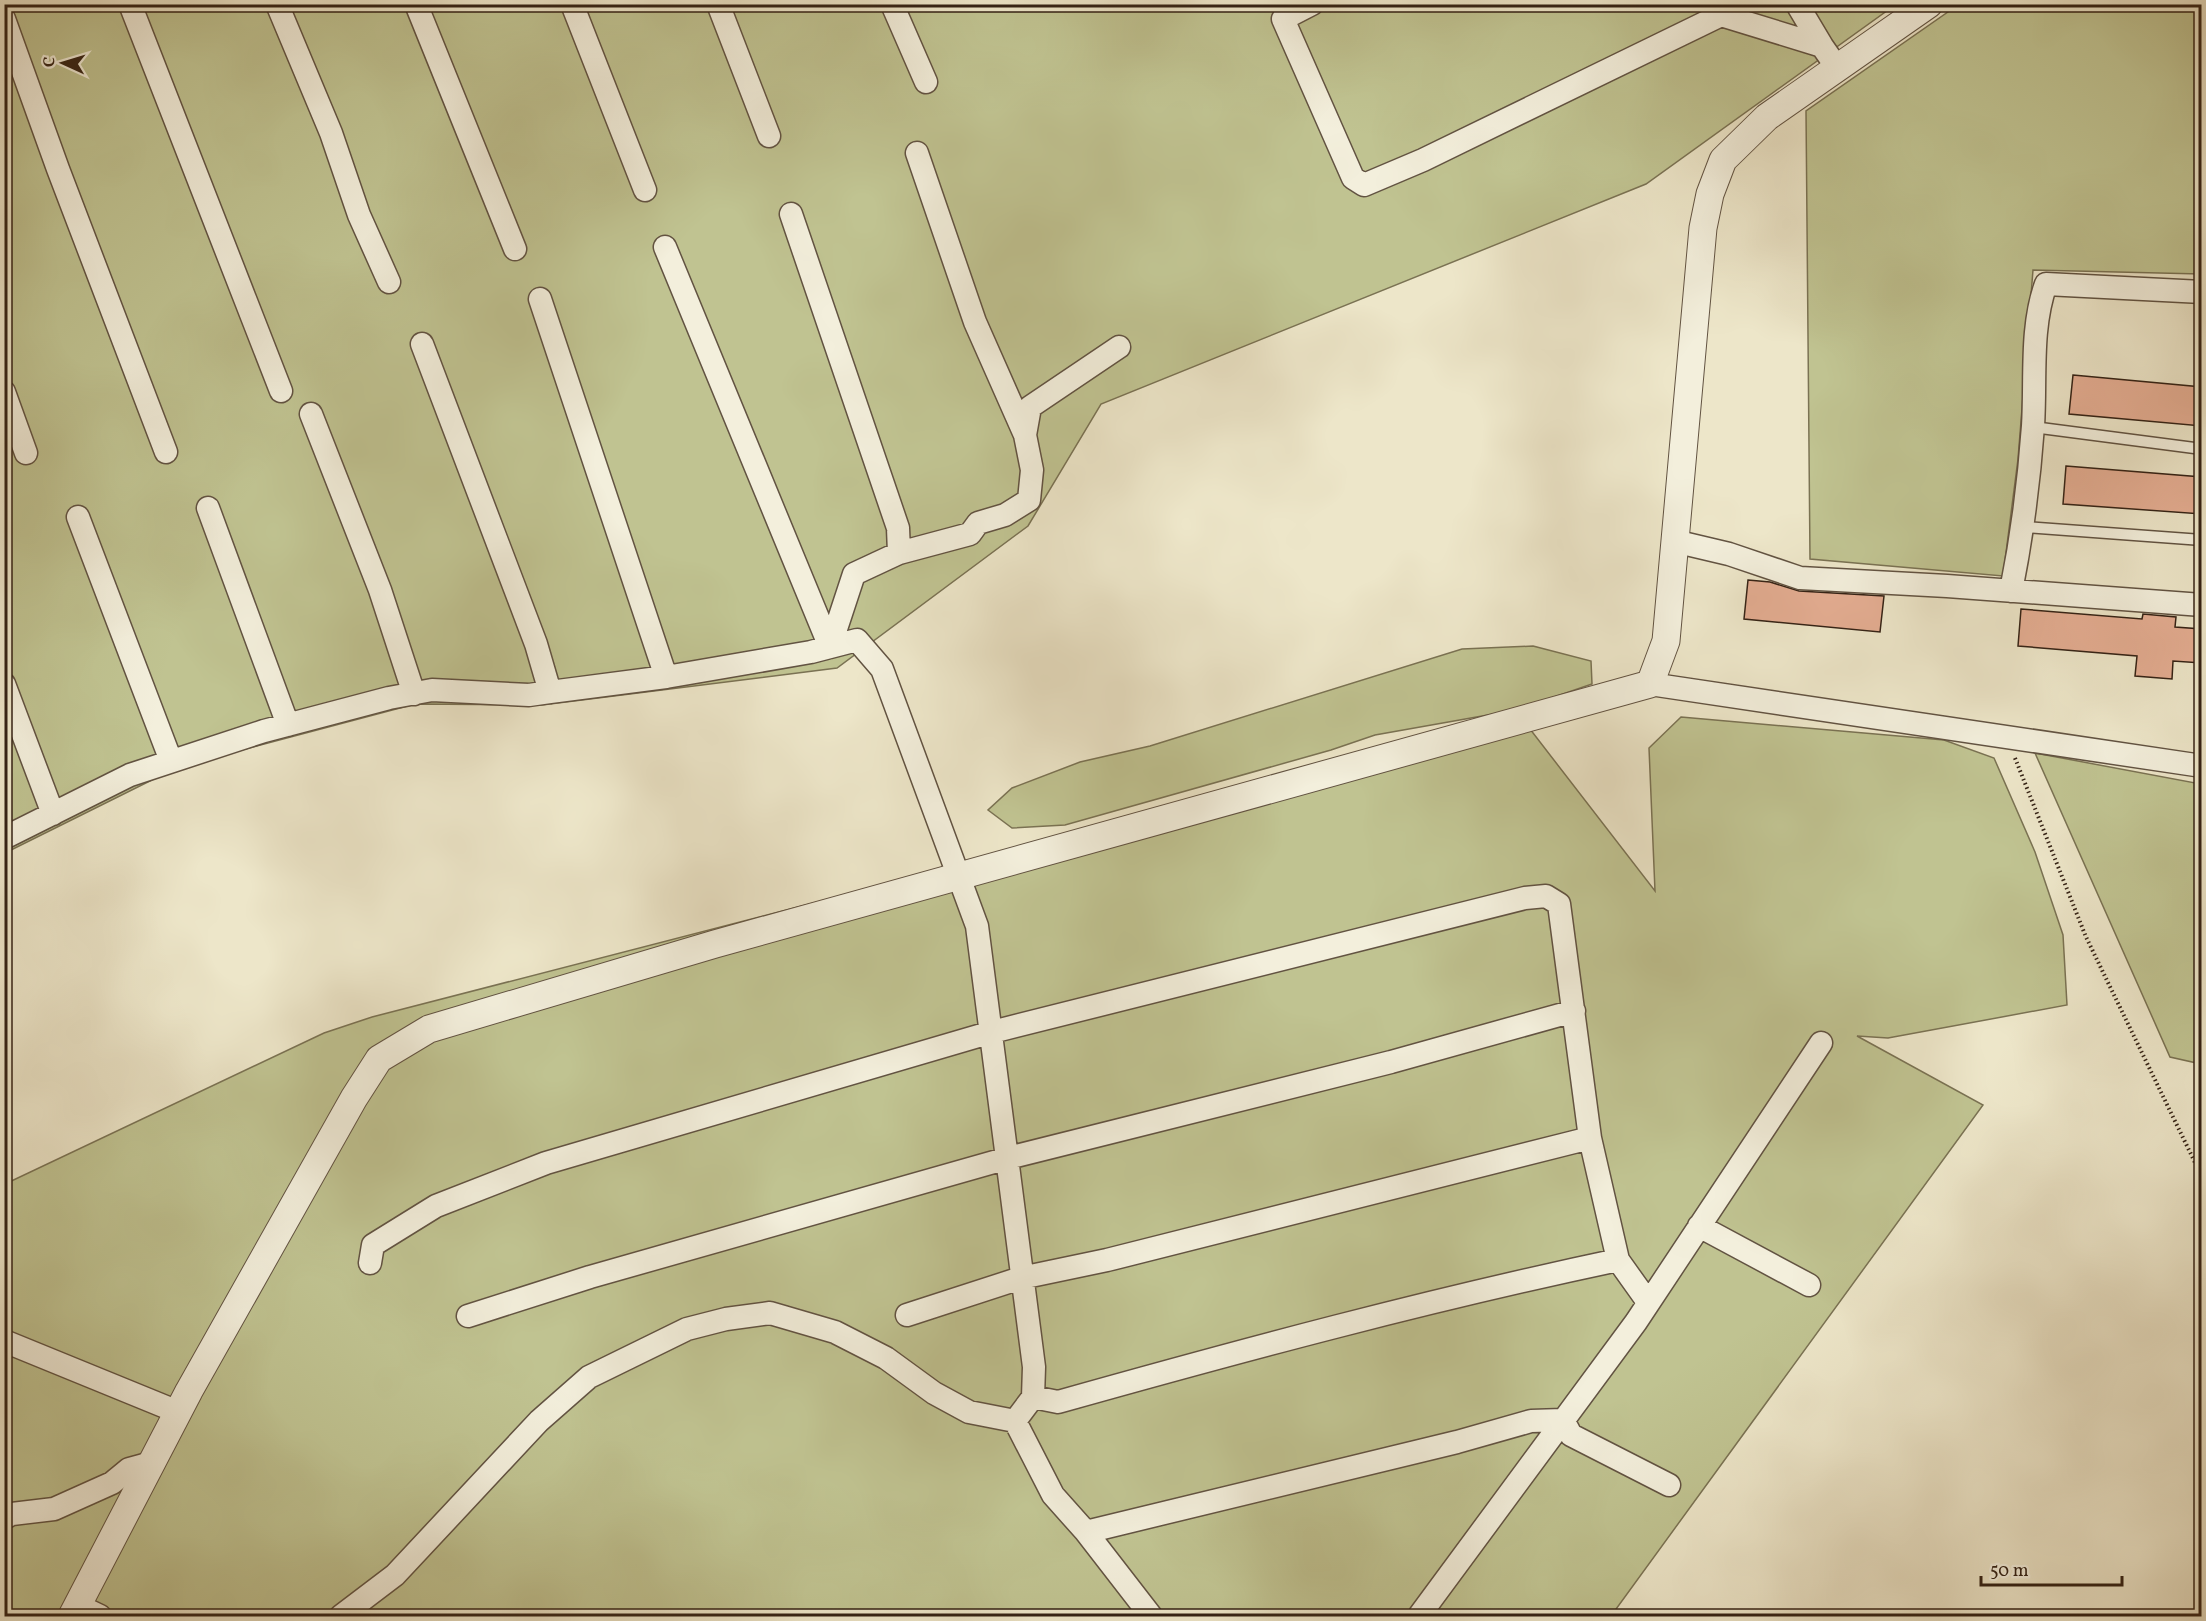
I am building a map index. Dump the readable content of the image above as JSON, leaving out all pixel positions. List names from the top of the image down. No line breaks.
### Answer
{"scale_bar":"50 m","north":"left"}
